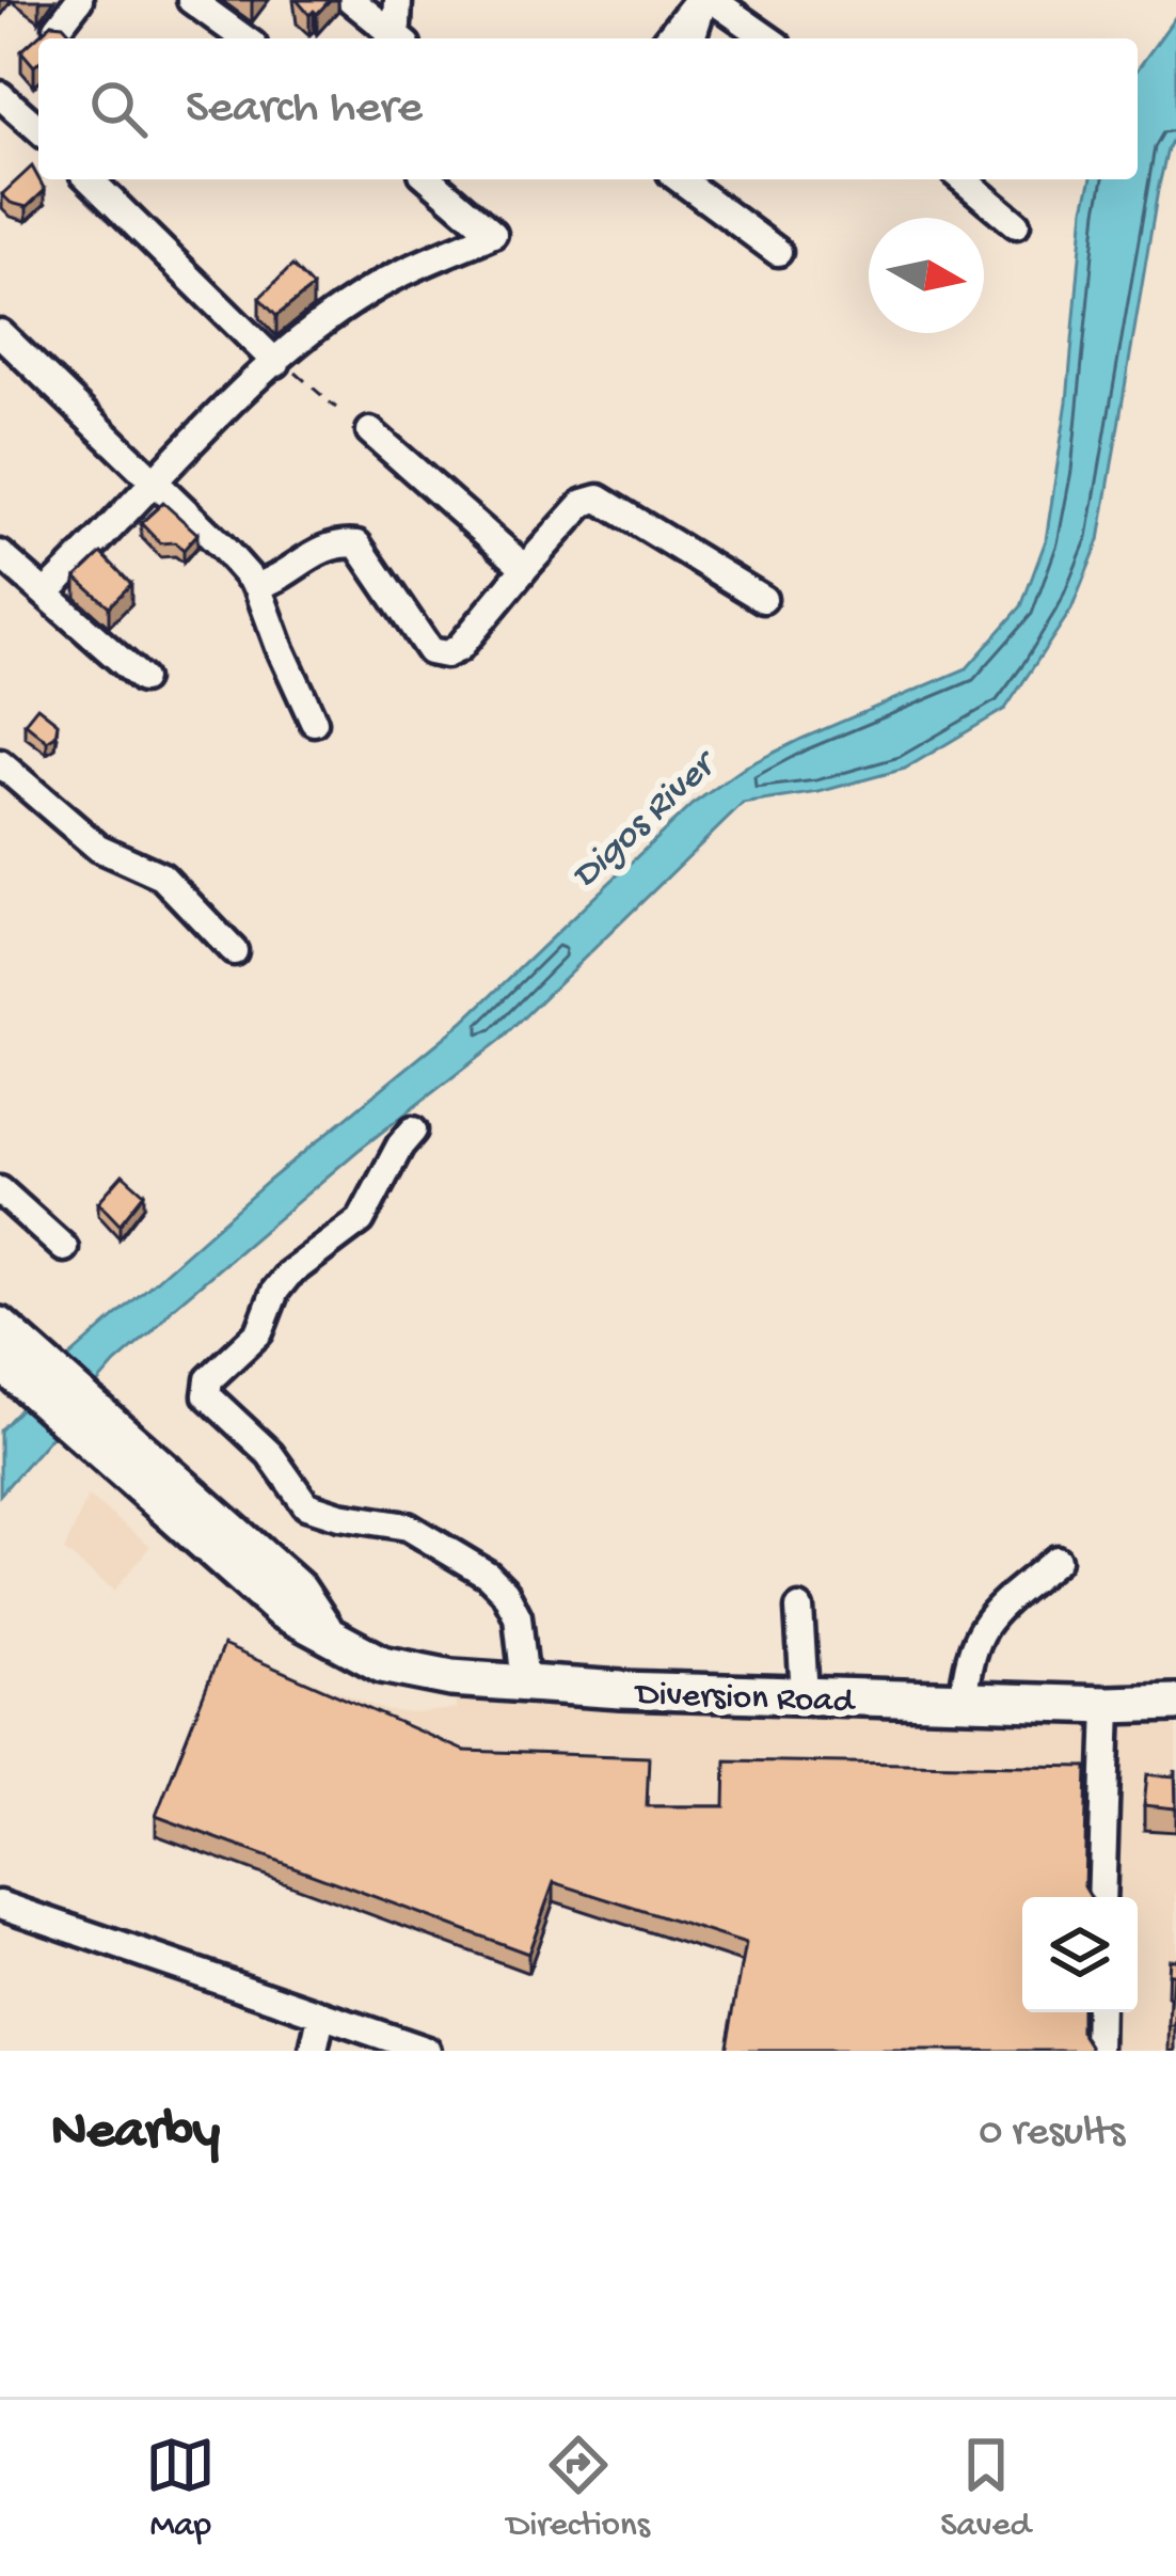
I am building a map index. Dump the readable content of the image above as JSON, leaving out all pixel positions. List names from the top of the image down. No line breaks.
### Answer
{"streets":{"highway":["Diversion Road"]},"water":["Digos River"],"north":"right","page":{"search":"Search here","heading":["Nearby","0 results"],"nav":["Map","Directions","Saved"]}}
